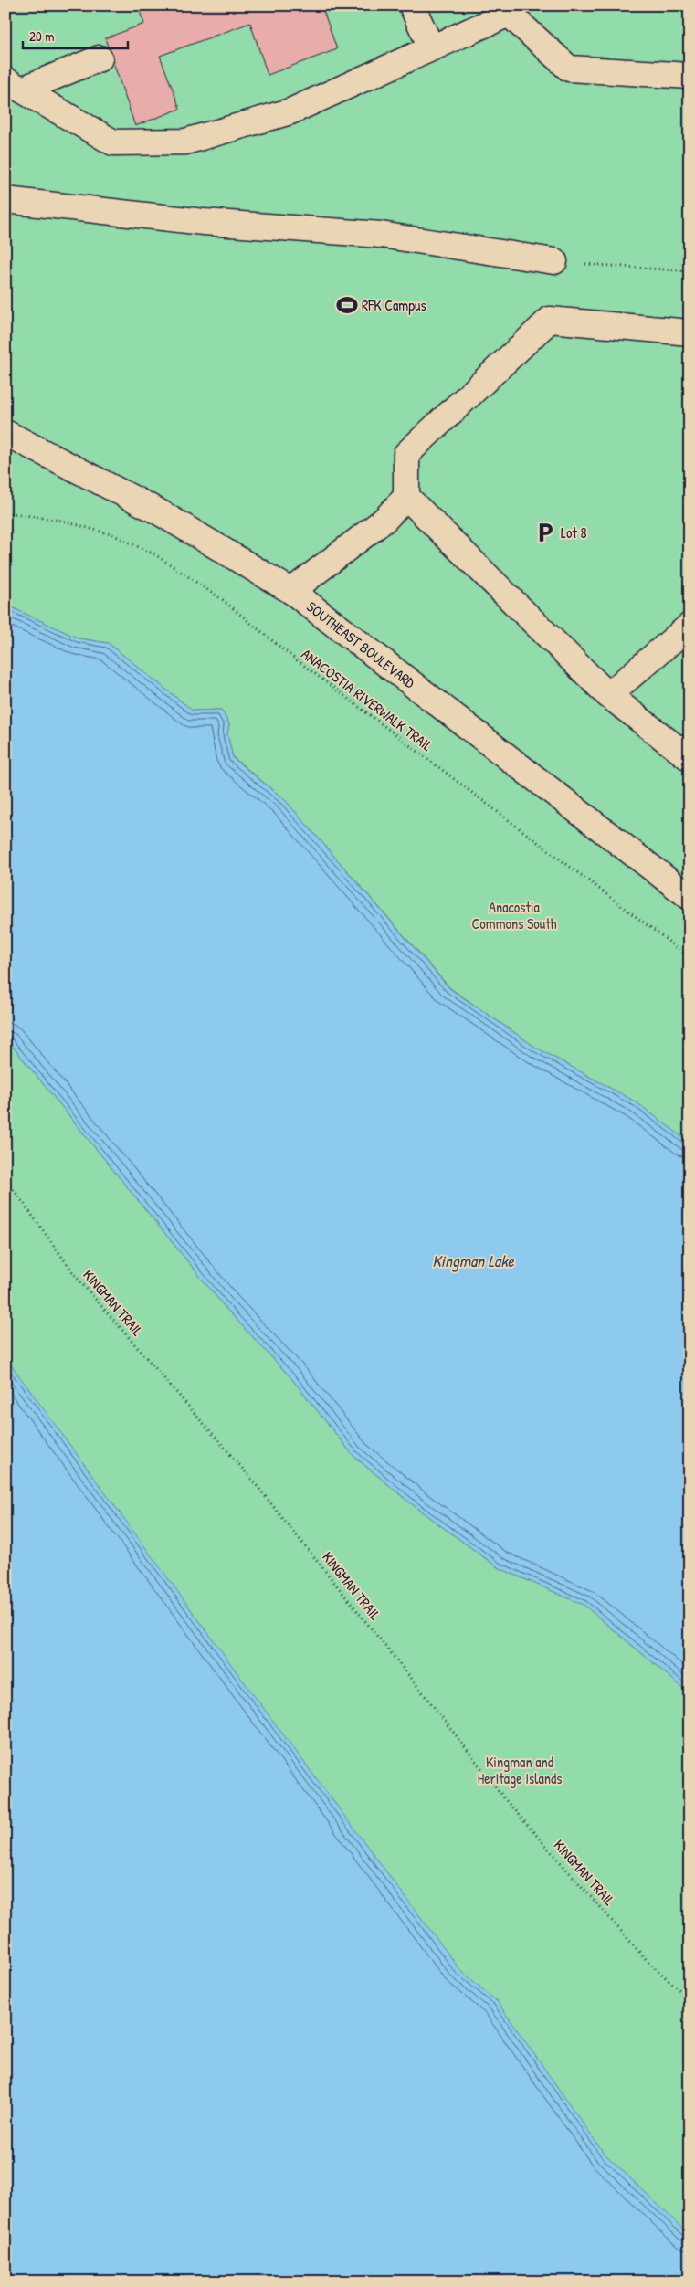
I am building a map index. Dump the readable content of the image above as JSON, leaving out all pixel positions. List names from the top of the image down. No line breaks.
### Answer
{"streets":{"street":["SOUTHEAST BOULEVARD"],"path":["ANACOSTIA RIVERWALK TRAIL","KINGMAN TRAIL"]},"water":["Kingman Lake"],"parks":["Anacostia Commons South","Kingman and Heritage Islands"],"places":{"sports":["RFK Campus"],"parking":["Lot 8"]},"scale_bar":"20 m"}
